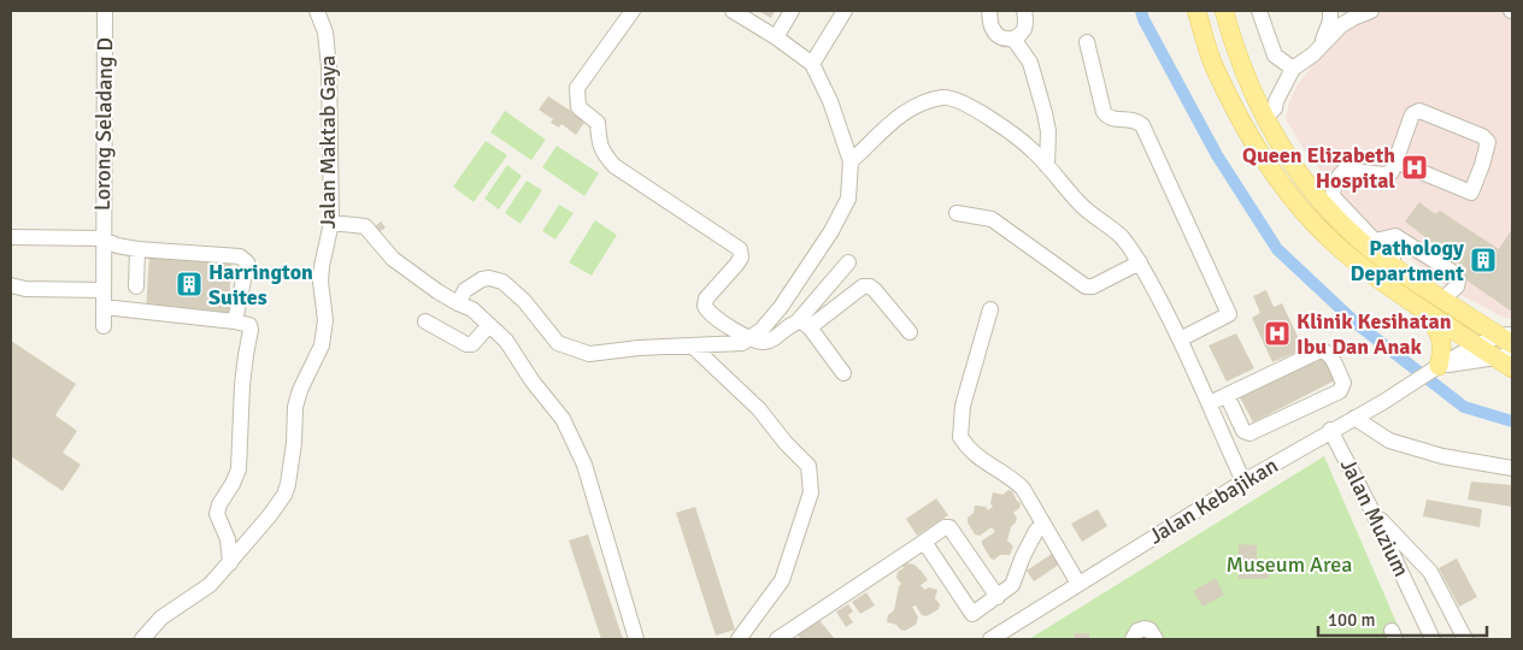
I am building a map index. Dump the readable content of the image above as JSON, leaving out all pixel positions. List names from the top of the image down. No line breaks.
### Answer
{"streets":{"street":["Lorong Seladang D","Jalan Maktab Gaya","Jalan Kebajikan","Jalan Muzium"]},"crossings":[["Jalan Kebajikan","Jalan Muzium"]],"parks":["Museum Area"],"places":{"hospital":["Queen Elizabeth Hospital","Klinik Kesihatan Ibu Dan Anak"],"building":["Pathology Department","Harrington Suites"]},"scale_bar":"100 m"}
